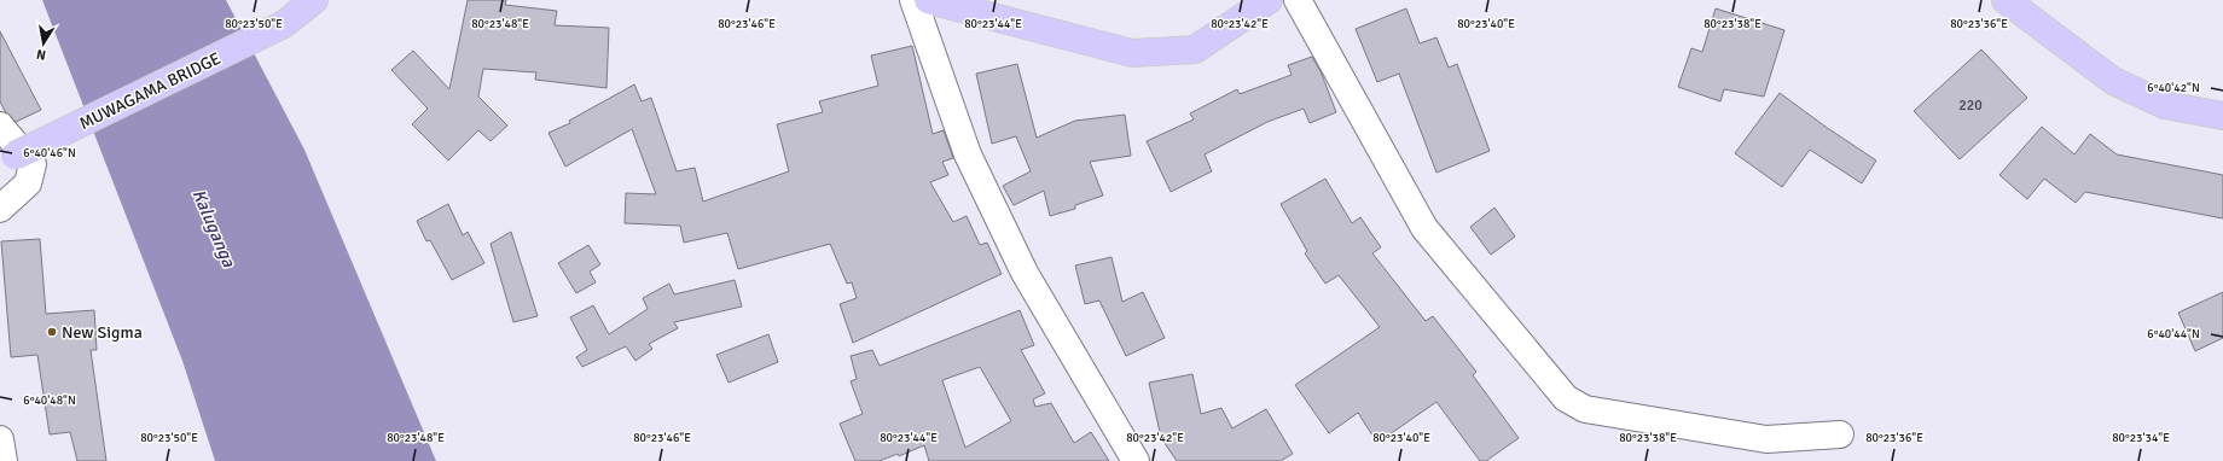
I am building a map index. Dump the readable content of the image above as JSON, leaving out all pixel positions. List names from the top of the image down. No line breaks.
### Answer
{"streets":{"main road":["MUWAGAMA BRIDGE"]},"water":["Kaluganga"],"places":["New Sigma"],"house_numbers":["220"],"north":"bottom","coordinates":["80°23'50\"E","80°23'48\"E","80°23'46\"E","80°23'44\"E","80°23'42\"E","80°23'38\"E","80°23'36\"E","80°23'40\"E","6°40'42\"N","6°40'46\"N","6°40'44\"N","6°40'48\"N","80°23'34\"E"]}
